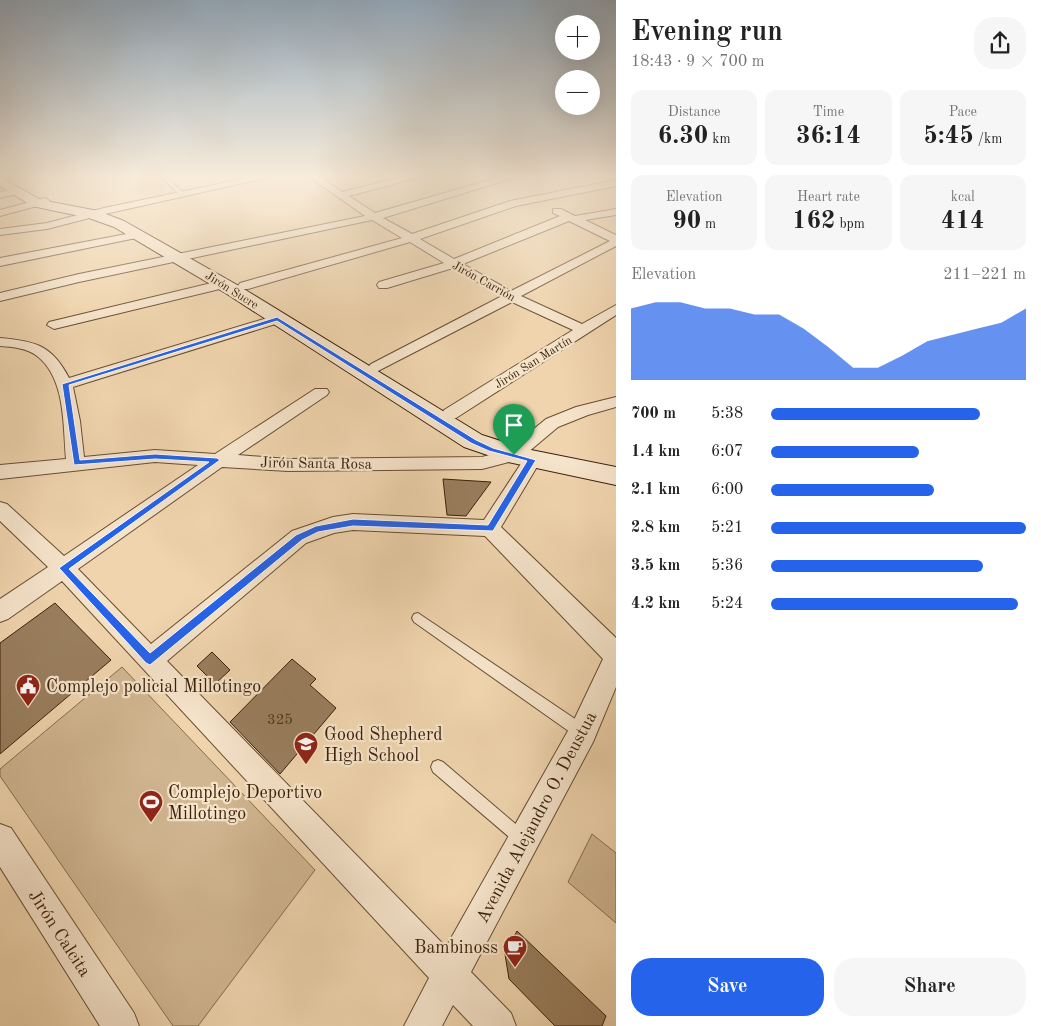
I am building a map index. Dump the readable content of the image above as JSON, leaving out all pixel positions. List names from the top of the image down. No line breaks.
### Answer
{"streets":{"street":["Jirón Carrión","Jirón Sucre","Jirón San Martín","Jirón Santa Rosa","Avenida Alejandro O. Deustua","Jirón Calcita"]},"crossings":[["Jirón Carrión","Jirón San Martín"],["Jirón Sucre","Jirón San Martín"],["Jirón Sucre","Jirón Santa Rosa"]],"places":{"public building":["Complejo policial Millotingo"],"school or university":["Good Shepherd High School"],"sports":["Complejo Deportivo Millotingo"],"cafe":["Bambinoss"]},"house_numbers":["325"],"page":{"heading":["Evening run","18:43 · 9 × 700 m"],"map_buttons":["+","−"],"stats":[["Distance","6.30 km"],["Time","36:14"],["Pace","5:45 /km"],["Elevation","90 m"],["Heart rate","162 bpm"],["kcal","414"]],"chart":["Elevation","211–221 m"],"list":[{"name":"700 m","note":"5:38"},{"name":"1.4 km","note":"6:07"},{"name":"2.1 km","note":"6:00"},{"name":"2.8 km","note":"5:21"},{"name":"3.5 km","note":"5:36"},{"name":"4.2 km","note":"5:24"}],"buttons":["Save","Share"]}}
